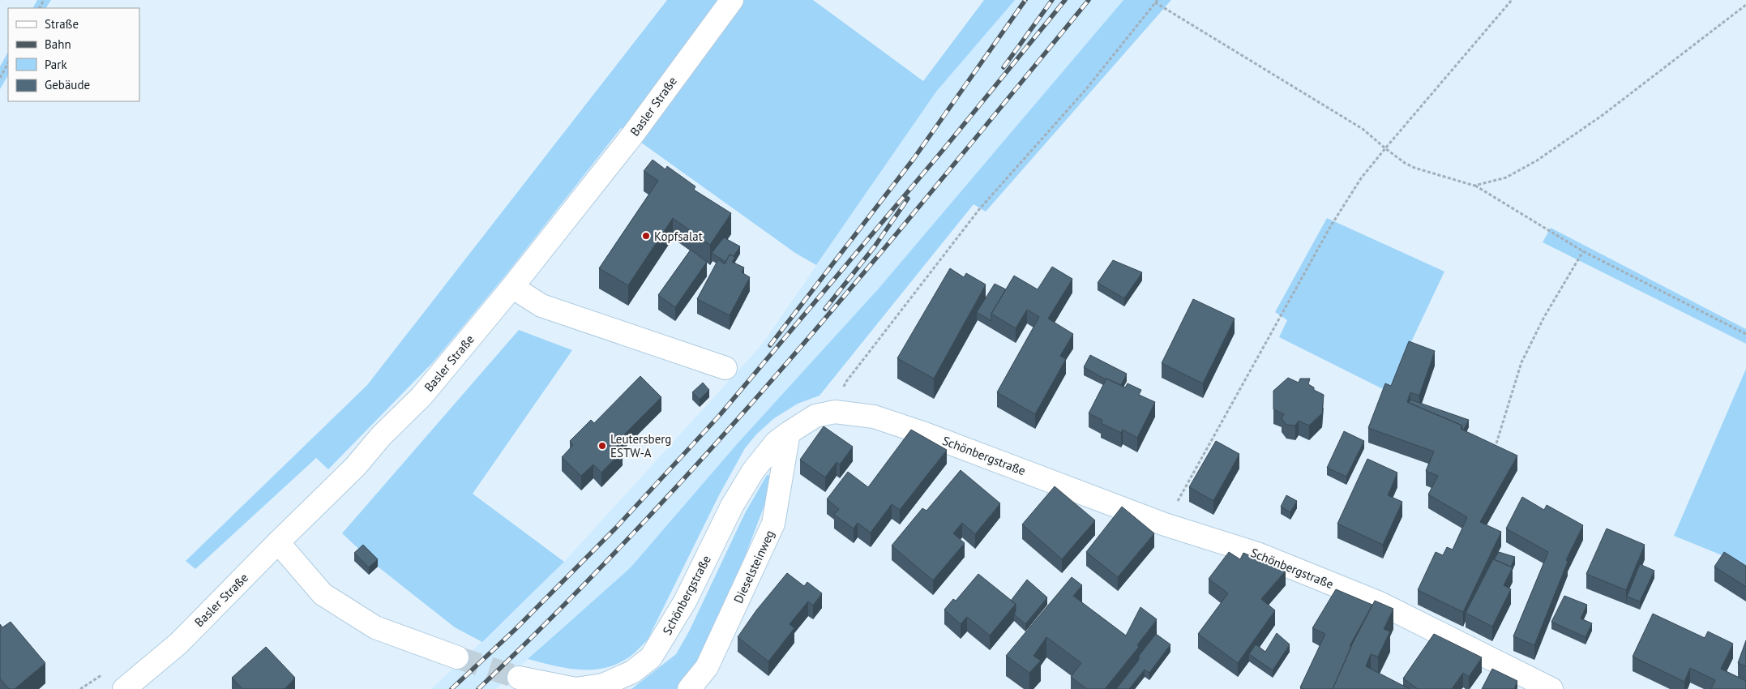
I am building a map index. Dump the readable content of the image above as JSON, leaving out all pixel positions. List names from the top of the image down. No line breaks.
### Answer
{"streets":{"street":["Basler Straße","Schönbergstraße","Dieselsteinweg"]},"crossings":[["Schönbergstraße","Dieselsteinweg"]],"places":["Kopfsalat","Leutersberg ESTW-A"],"legend":["Straße","Bahn","Park","Gebäude"]}
